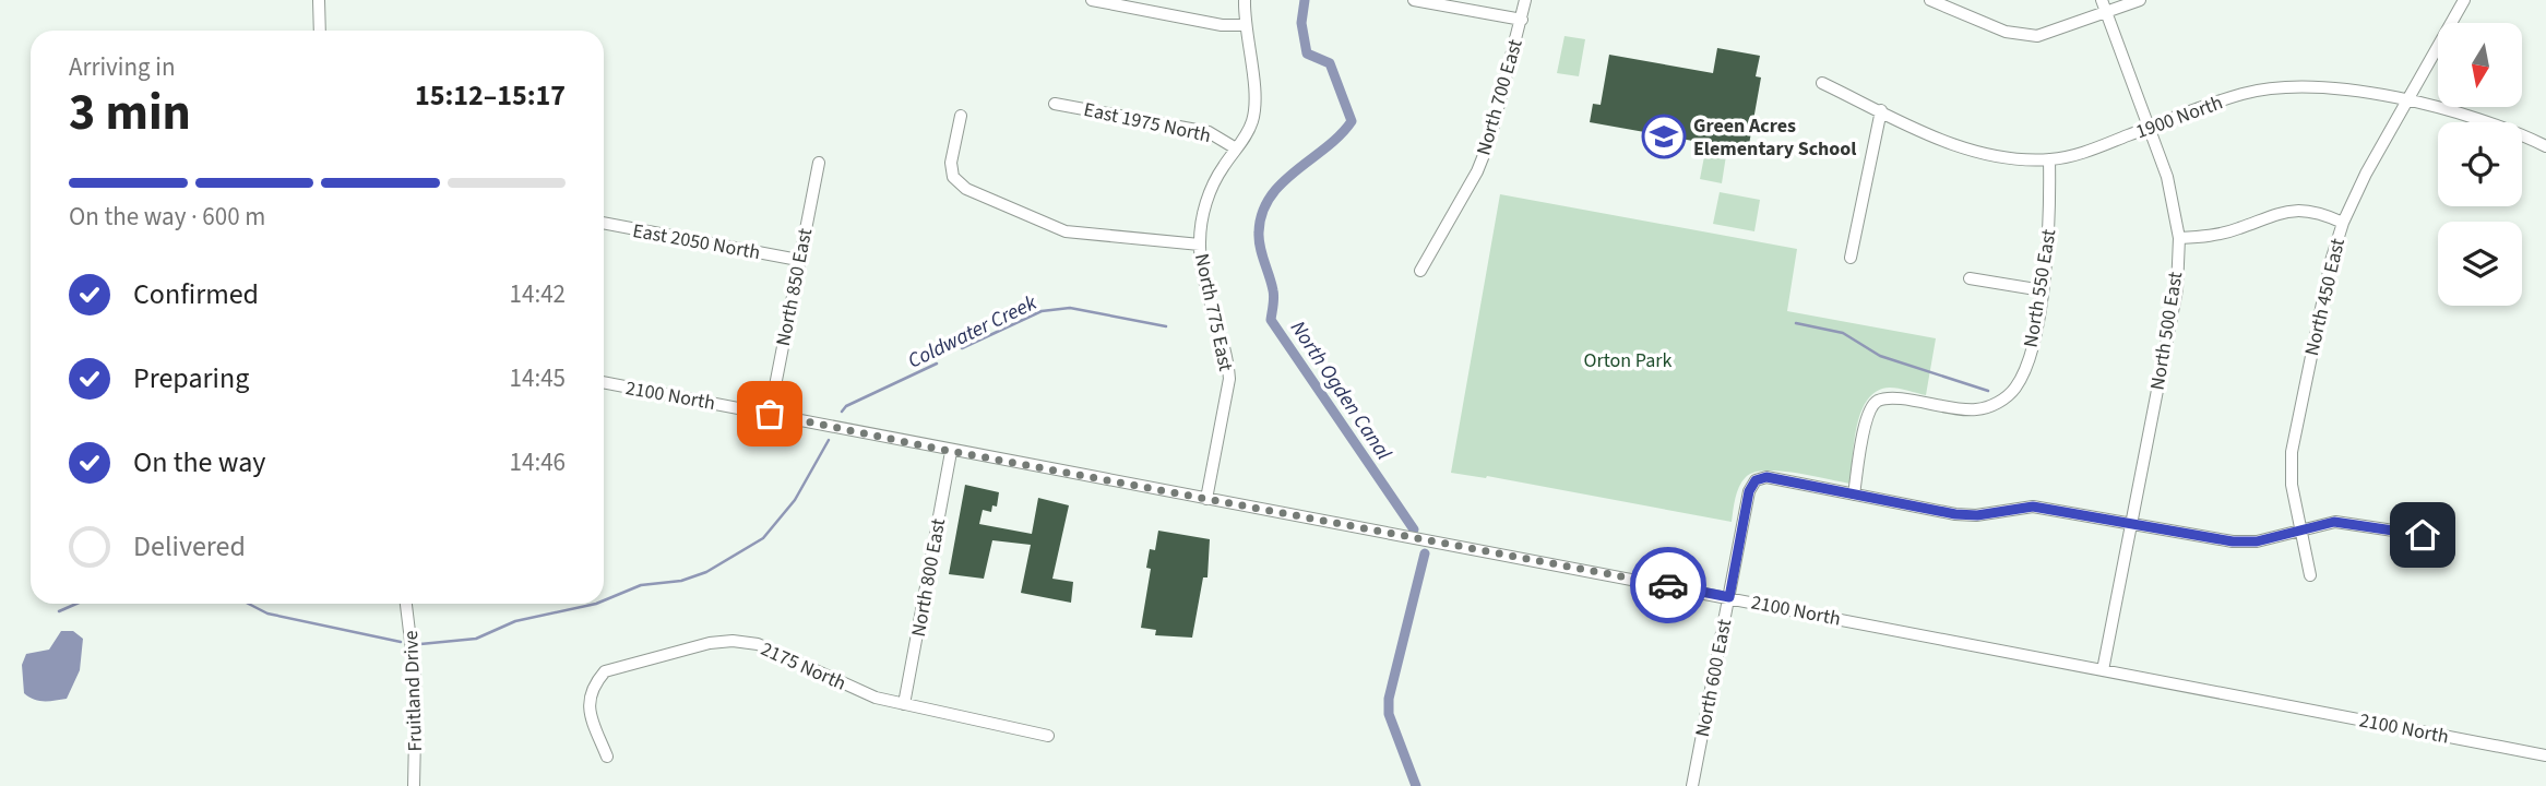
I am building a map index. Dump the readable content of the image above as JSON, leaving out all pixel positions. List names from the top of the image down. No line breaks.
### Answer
{"streets":{"street":["North 700 East","1900 North","East 1975 North","East 2050 North","North 850 East","North 550 East","North 450 East","North 775 East","North 500 East","2100 North","North 800 East","2175 North","North 600 East","Fruitland Drive"]},"crossings":[["1900 North","North 550 East"],["1900 North","North 450 East"],["1900 North","North 500 East"],["East 1975 North","North 775 East"],["East 2050 North","North 850 East"],["North 850 East","2100 North"],["North 550 East","North 600 East"],["North 775 East","2100 North"],["North 500 East","2100 North"],["2100 North","North 800 East"],["2100 North","North 600 East"],["North 800 East","2175 North"]],"water":["Coldwater Creek","North Ogden Canal"],"parks":["Orton Park"],"places":{"school or university":["Green Acres Elementary School"]},"north":"bottom","page":{"heading":["3 min","Arriving in","15:12–15:17"],"bar":"On the way · 600 m","list":[["Confirmed","14:42"],["Preparing","14:45"],["On the way","14:46"],"Delivered"]}}
